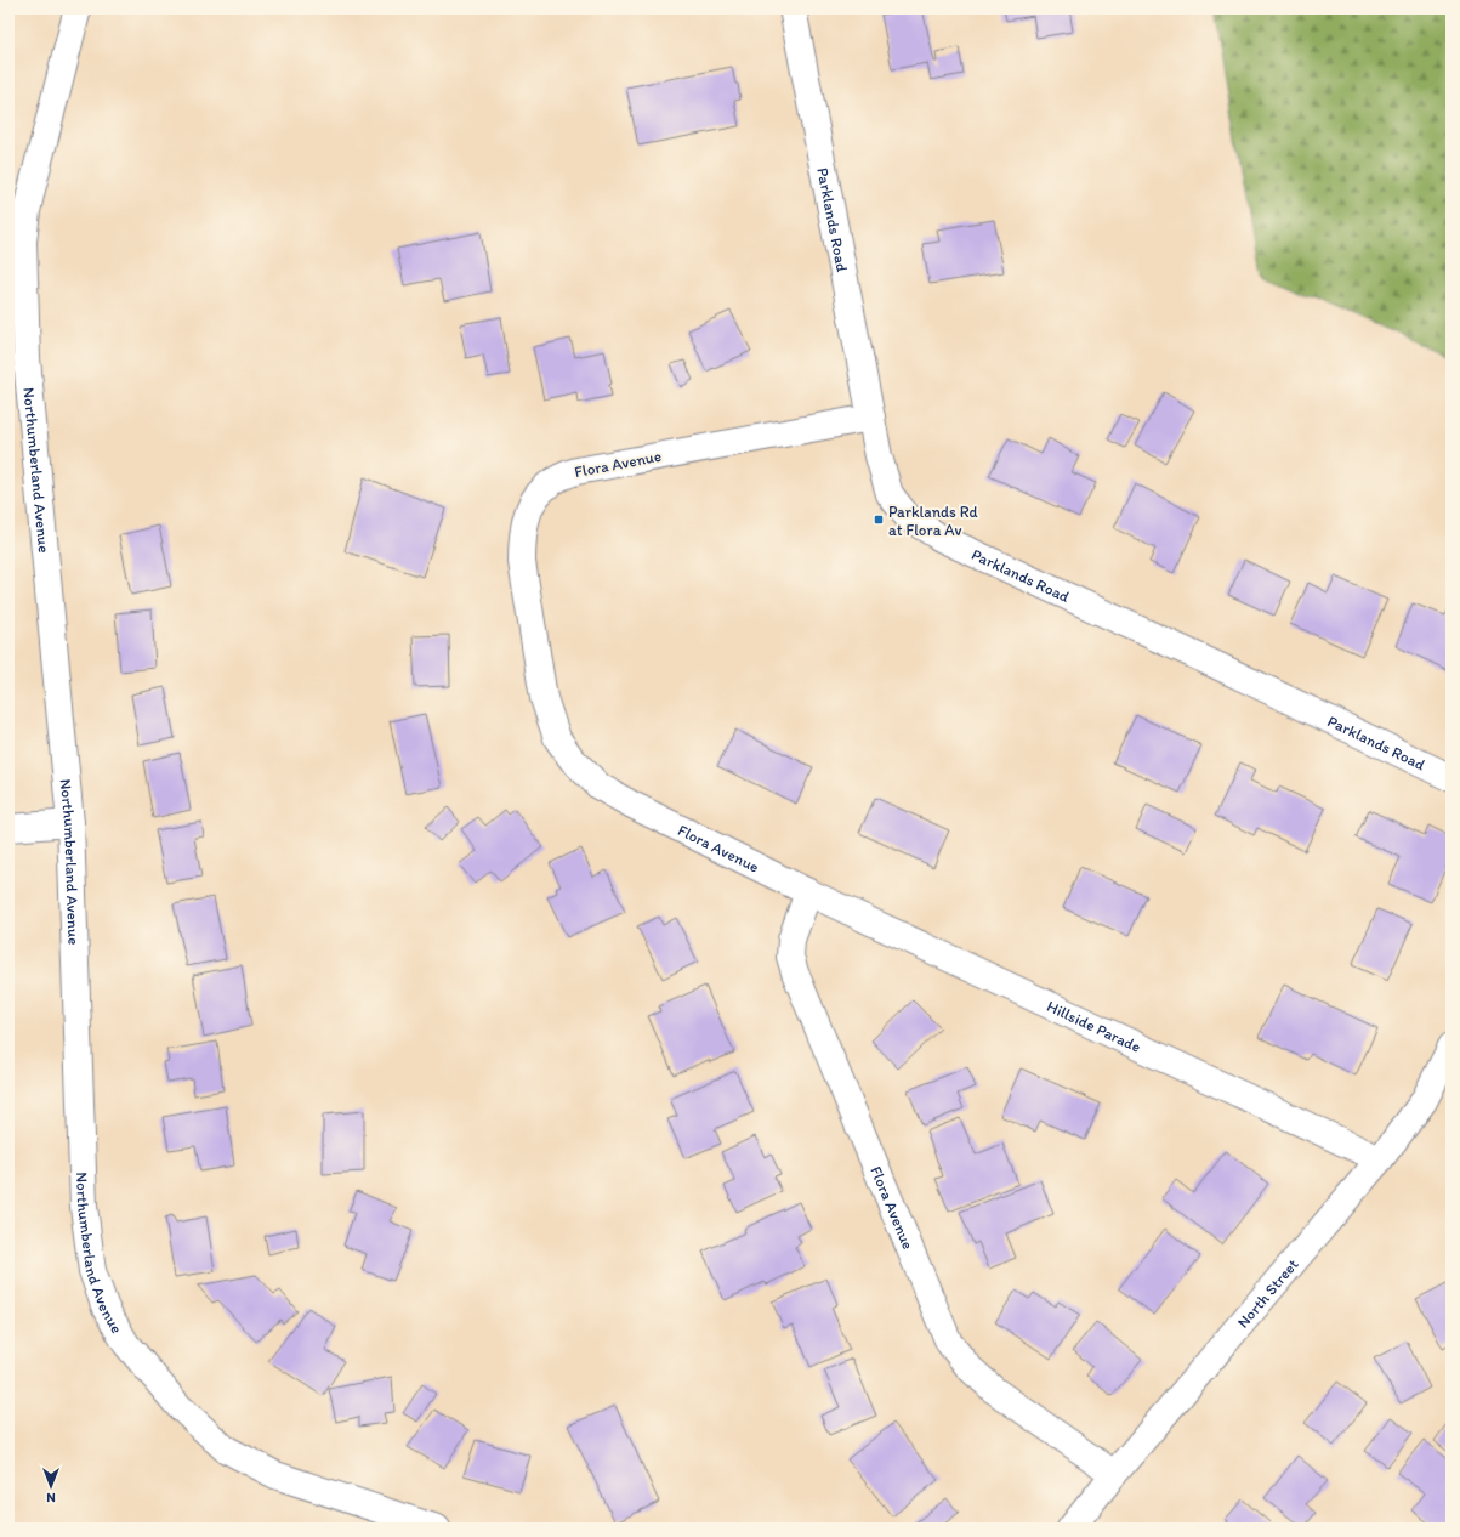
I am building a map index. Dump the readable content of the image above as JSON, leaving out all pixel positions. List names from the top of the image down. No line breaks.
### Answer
{"streets":{"street":["Parklands Road","Flora Avenue","Northumberland Avenue","Hillside Parade","North Street"]},"crossings":[["Parklands Road","Flora Avenue"],["Flora Avenue","Hillside Parade"],["Flora Avenue","North Street"],["Hillside Parade","North Street"]],"places":{"transit":["Parklands Rd at Flora Av"]},"north":"bottom"}
